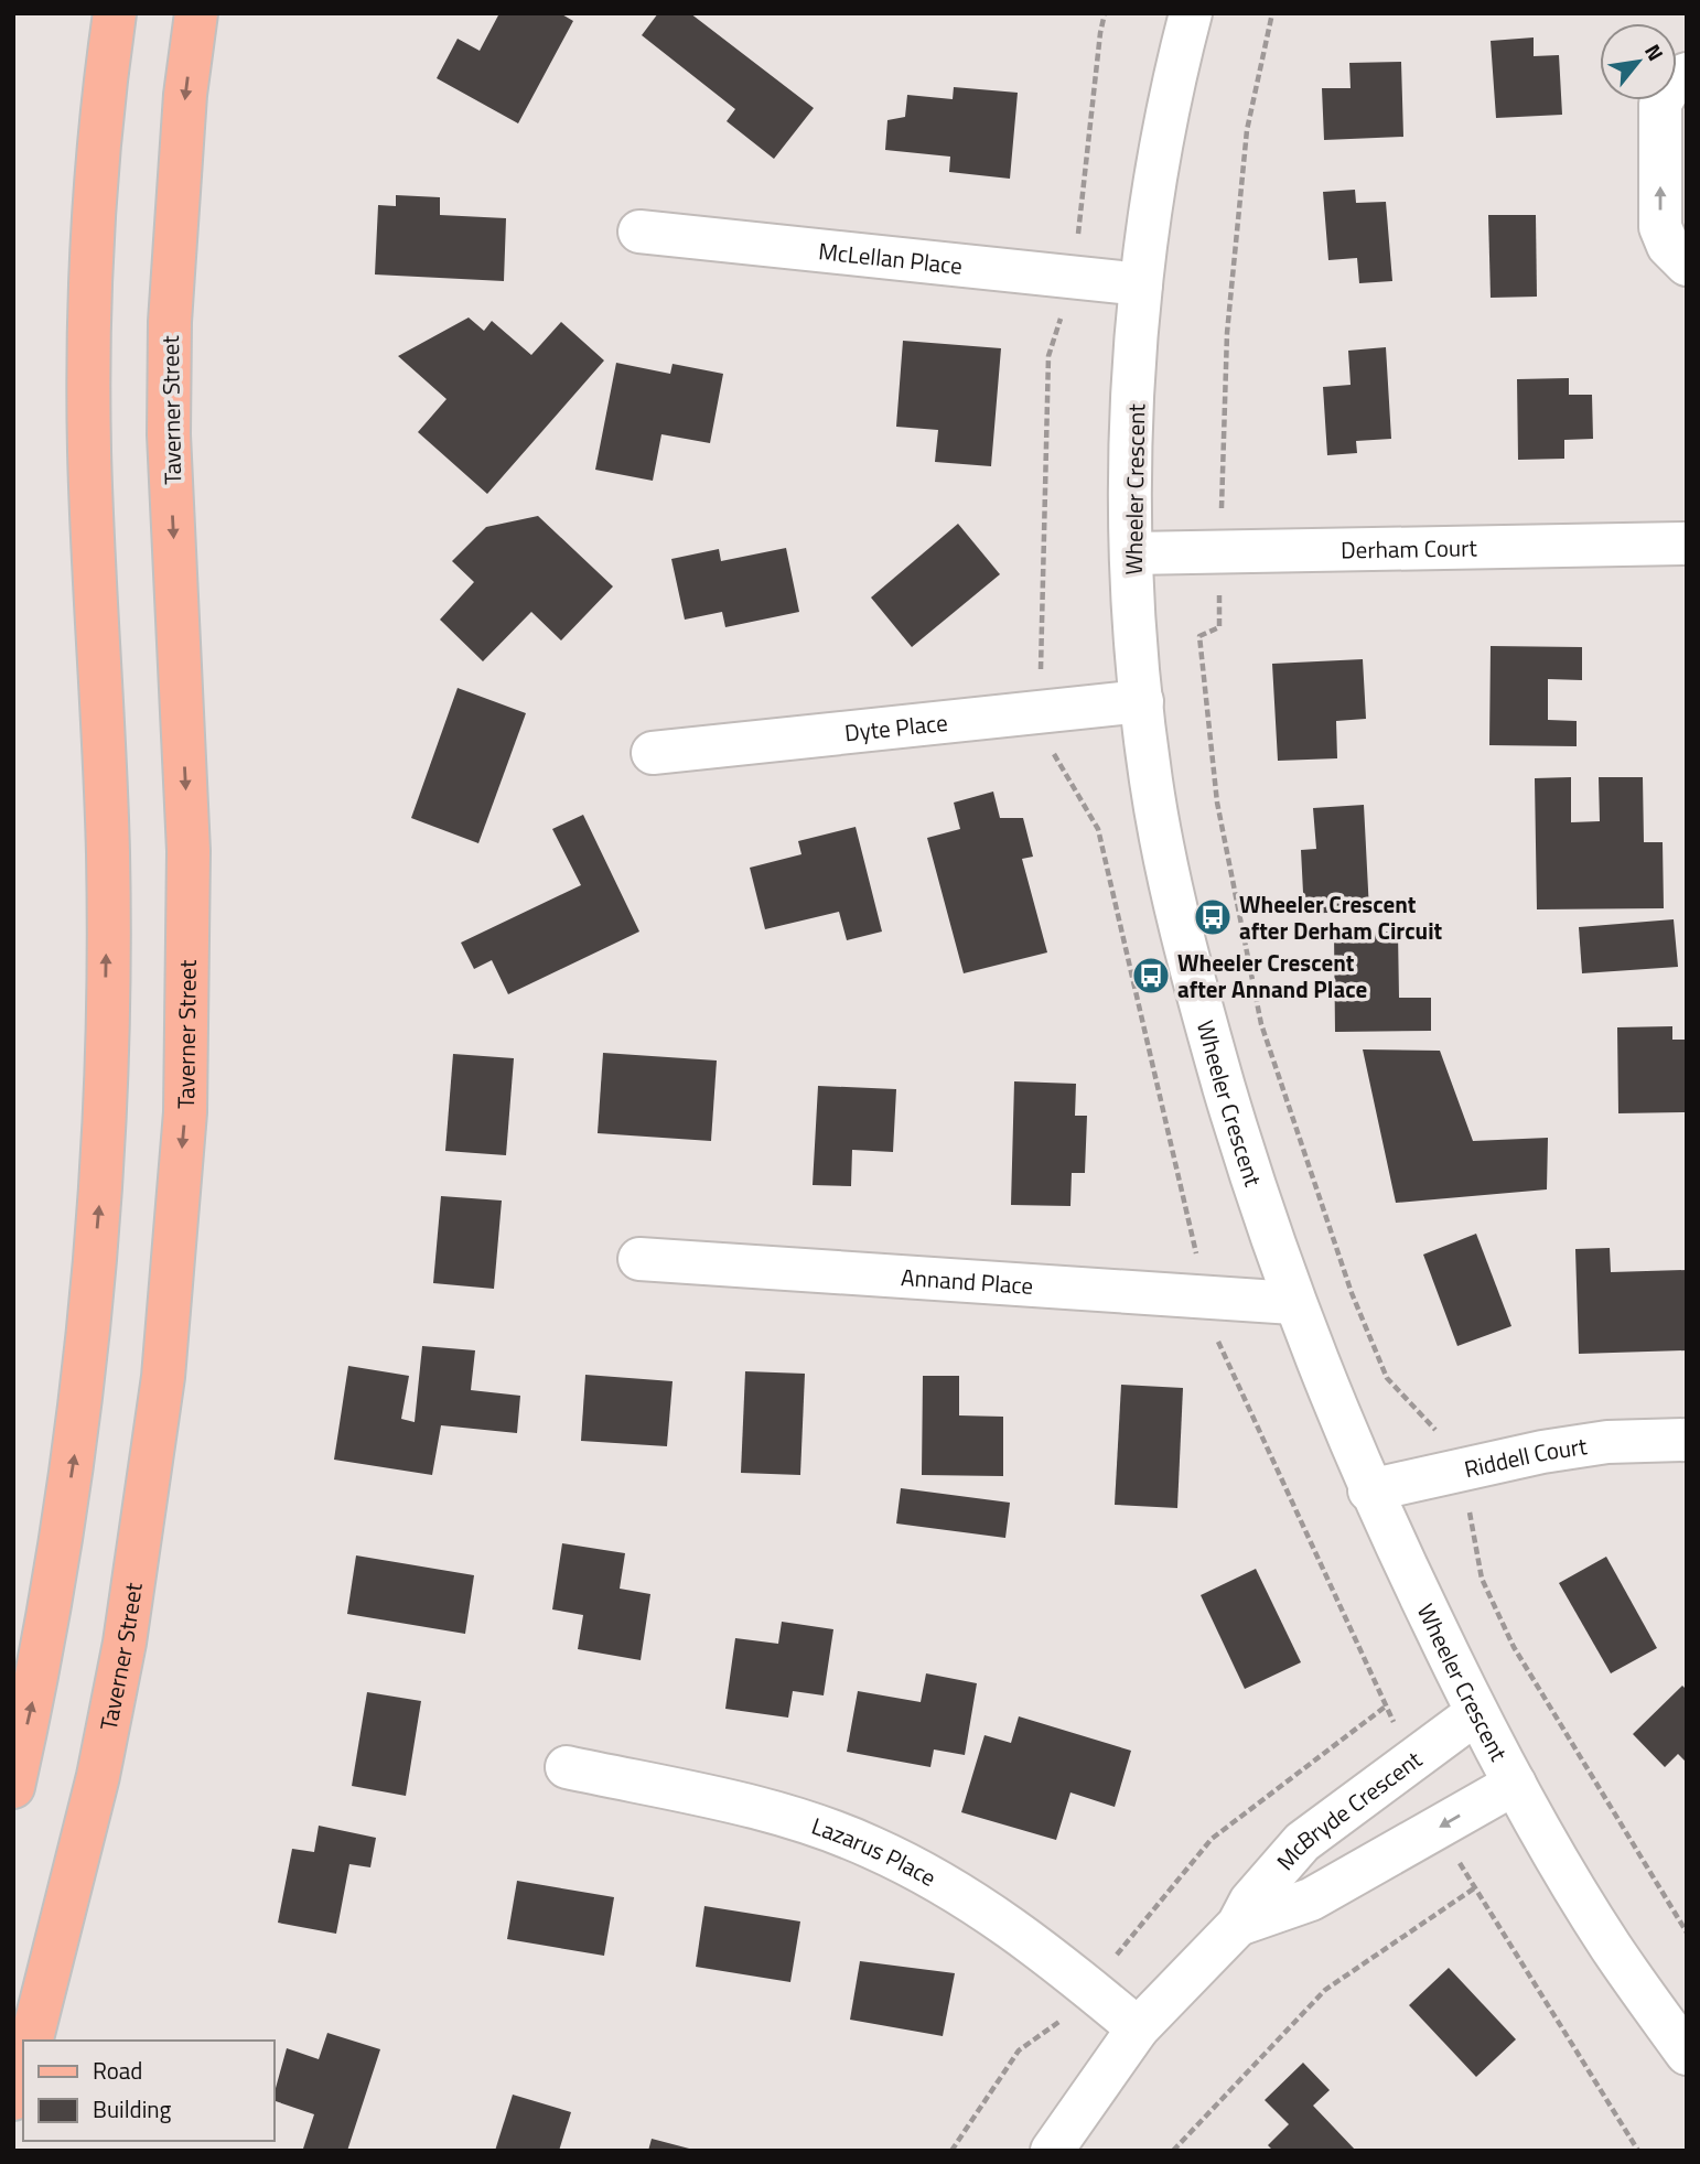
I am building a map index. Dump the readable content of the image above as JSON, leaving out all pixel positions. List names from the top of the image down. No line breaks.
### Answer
{"streets":{"main road":["Taverner Street"],"street":["McLellan Place","Wheeler Crescent","Derham Court","Dyte Place","Annand Place","Riddell Court","McBryde Crescent","Lazarus Place"]},"crossings":[["McLellan Place","Wheeler Crescent"],["Wheeler Crescent","Derham Court"],["Wheeler Crescent","Dyte Place"],["Wheeler Crescent","Annand Place"],["Wheeler Crescent","Riddell Court"],["Wheeler Crescent","McBryde Crescent"],["McBryde Crescent","Lazarus Place"]],"places":{"bus stop":["Wheeler Crescent after Derham Circuit","Wheeler Crescent after Annand Place"]},"legend":["Road","Building"],"north":"top right"}
